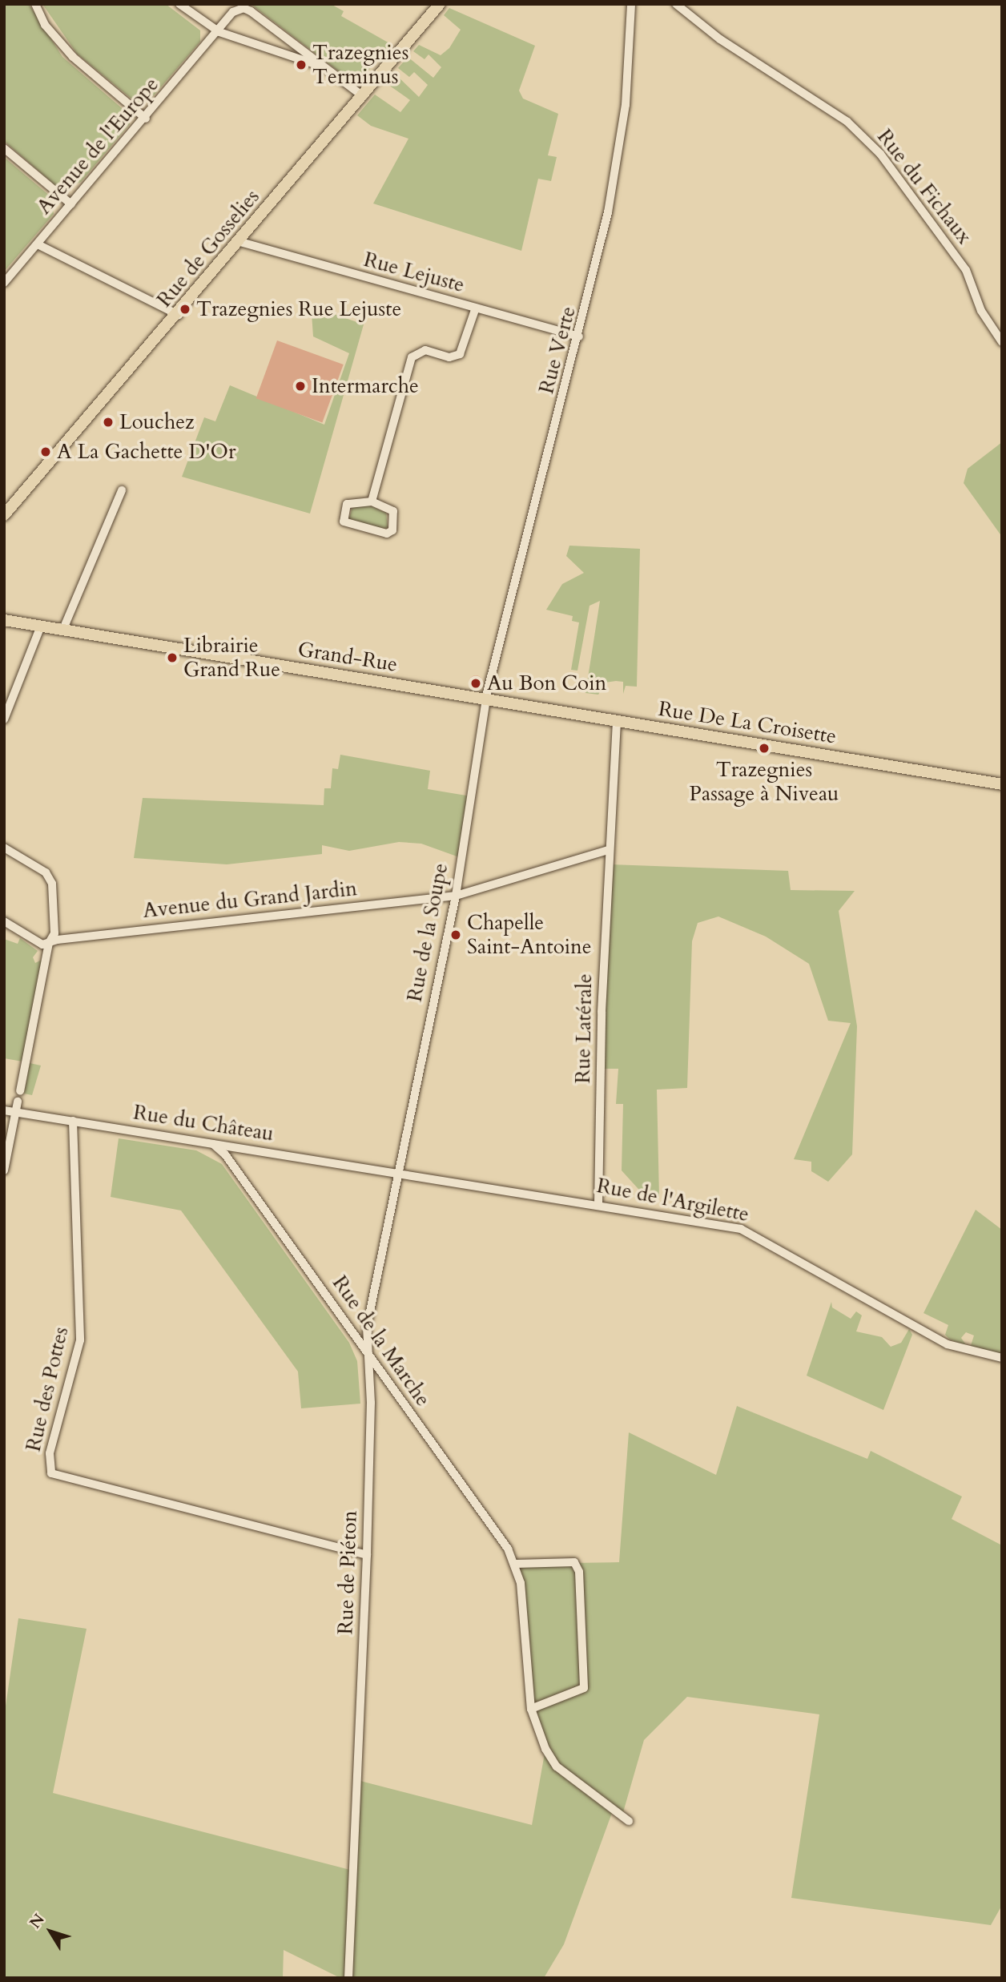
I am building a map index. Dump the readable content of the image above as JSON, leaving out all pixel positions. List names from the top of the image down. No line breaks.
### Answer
{"streets":{"main road":["Rue de Gosselies","Grand-Rue","Rue De La Croisette"],"street":["Avenue de l'Europe","Rue du Fichaux","Rue Lejuste","Rue Verte","Avenue du Grand Jardin","Rue de la Soupe","Rue Latérale","Rue du Château","Rue de l'Argilette","Rue de la Marche","Rue des Pottes","Rue de Piéton"]},"crossings":[["Rue de Gosselies","Rue Lejuste"],["Rue Lejuste","Rue Verte"],["Rue Verte","Grand-Rue"],["Rue Verte","Rue De La Croisette"],["Rue Verte","Rue de la Soupe"],["Grand-Rue","Rue De La Croisette"],["Grand-Rue","Rue de la Soupe"],["Rue De La Croisette","Rue de la Soupe"],["Rue De La Croisette","Rue Latérale"],["Avenue du Grand Jardin","Rue de la Soupe"],["Avenue du Grand Jardin","Rue Latérale"],["Rue de la Soupe","Rue du Château"],["Rue de la Soupe","Rue de l'Argilette"],["Rue de la Soupe","Rue de Piéton"],["Rue Latérale","Rue de l'Argilette"],["Rue du Château","Rue de l'Argilette"],["Rue du Château","Rue de la Marche"],["Rue du Château","Rue des Pottes"],["Rue du Château","Rue de Piéton"],["Rue de l'Argilette","Rue de Piéton"],["Rue de la Marche","Rue de Piéton"],["Rue des Pottes","Rue de Piéton"]],"places":["Trazegnies Terminus","Trazegnies Rue Lejuste","Intermarche","Louchez","A La Gachette D'Or","Librairie Grand Rue","Au Bon Coin","Trazegnies Passage à Niveau","Chapelle Saint-Antoine"],"north":"top left"}
